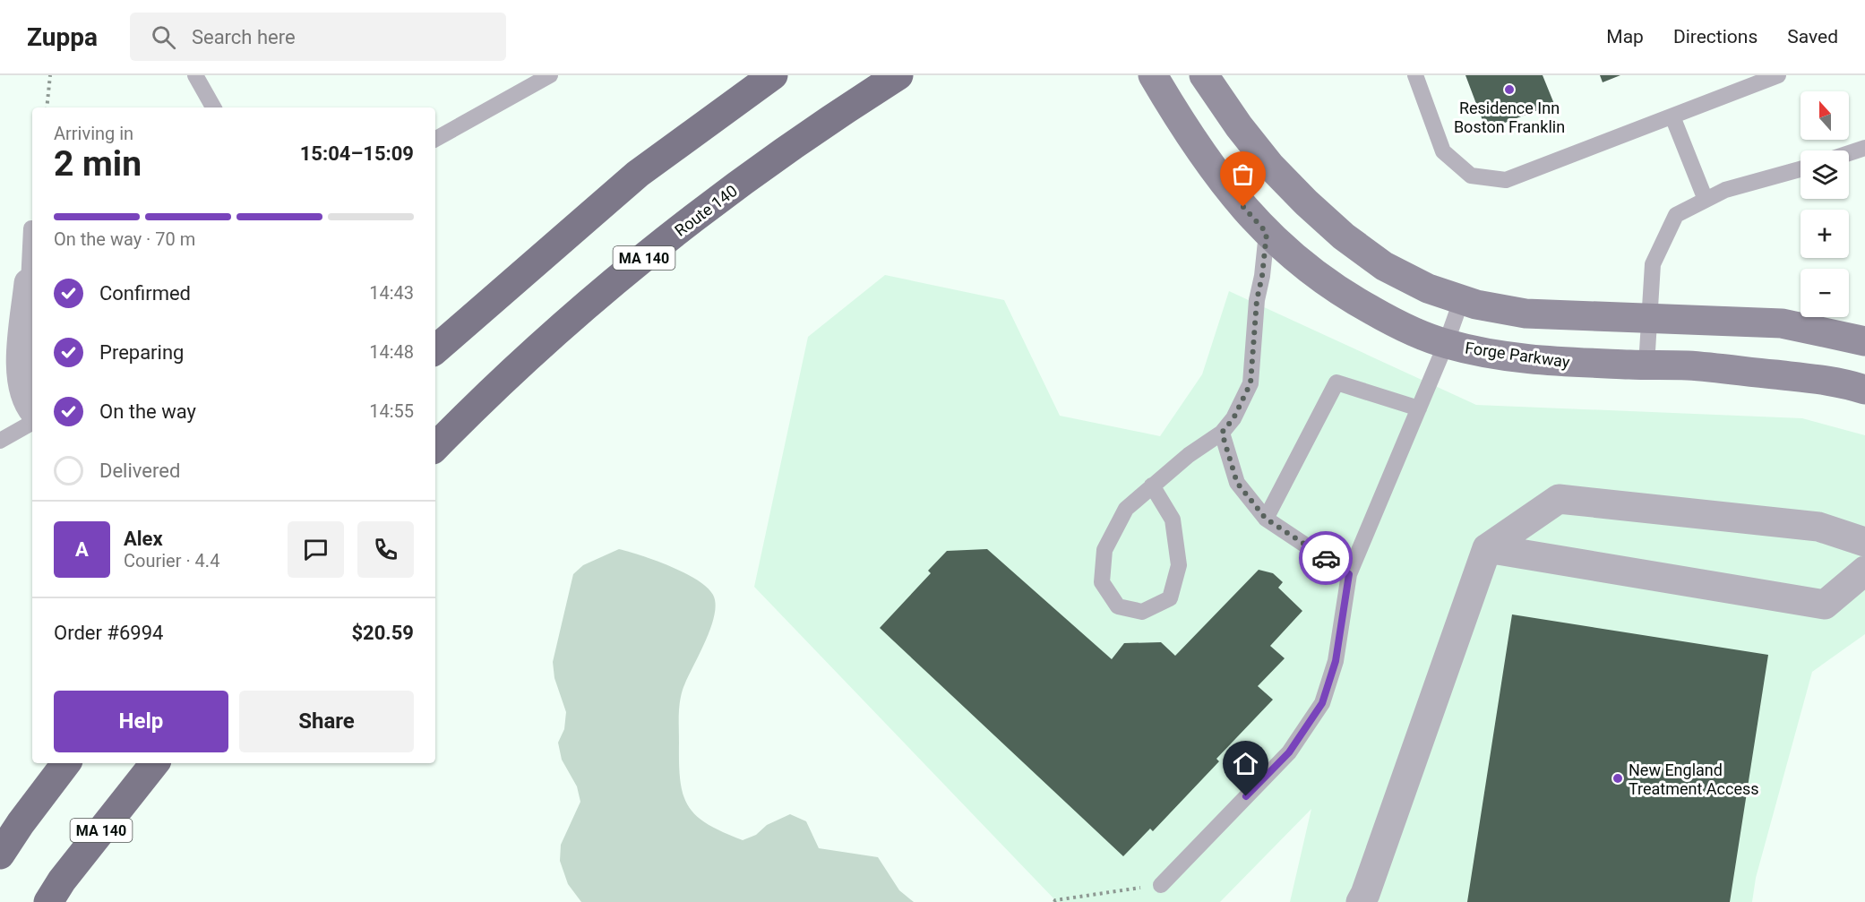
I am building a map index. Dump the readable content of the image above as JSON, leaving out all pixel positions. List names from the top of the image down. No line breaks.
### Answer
{"streets":{"main road":["Route 140","MA 140"],"street":["Forge Parkway"]},"places":["Residence Inn Boston Franklin","New England Treatment Access"],"north":"top","page":{"header":"Zuppa","search":"Search here","nav":["Map","Directions","Saved"],"map_buttons":["+","−"],"heading":["2 min","Arriving in","15:04–15:09"],"panel":["Alex","Courier · 4.4","Order #6994","$20.59"],"bar":"On the way · 70 m","list":[["Confirmed","14:43"],["Preparing","14:48"],["On the way","14:55"],"Delivered"],"round":"A","buttons":["Help","Share"]}}
